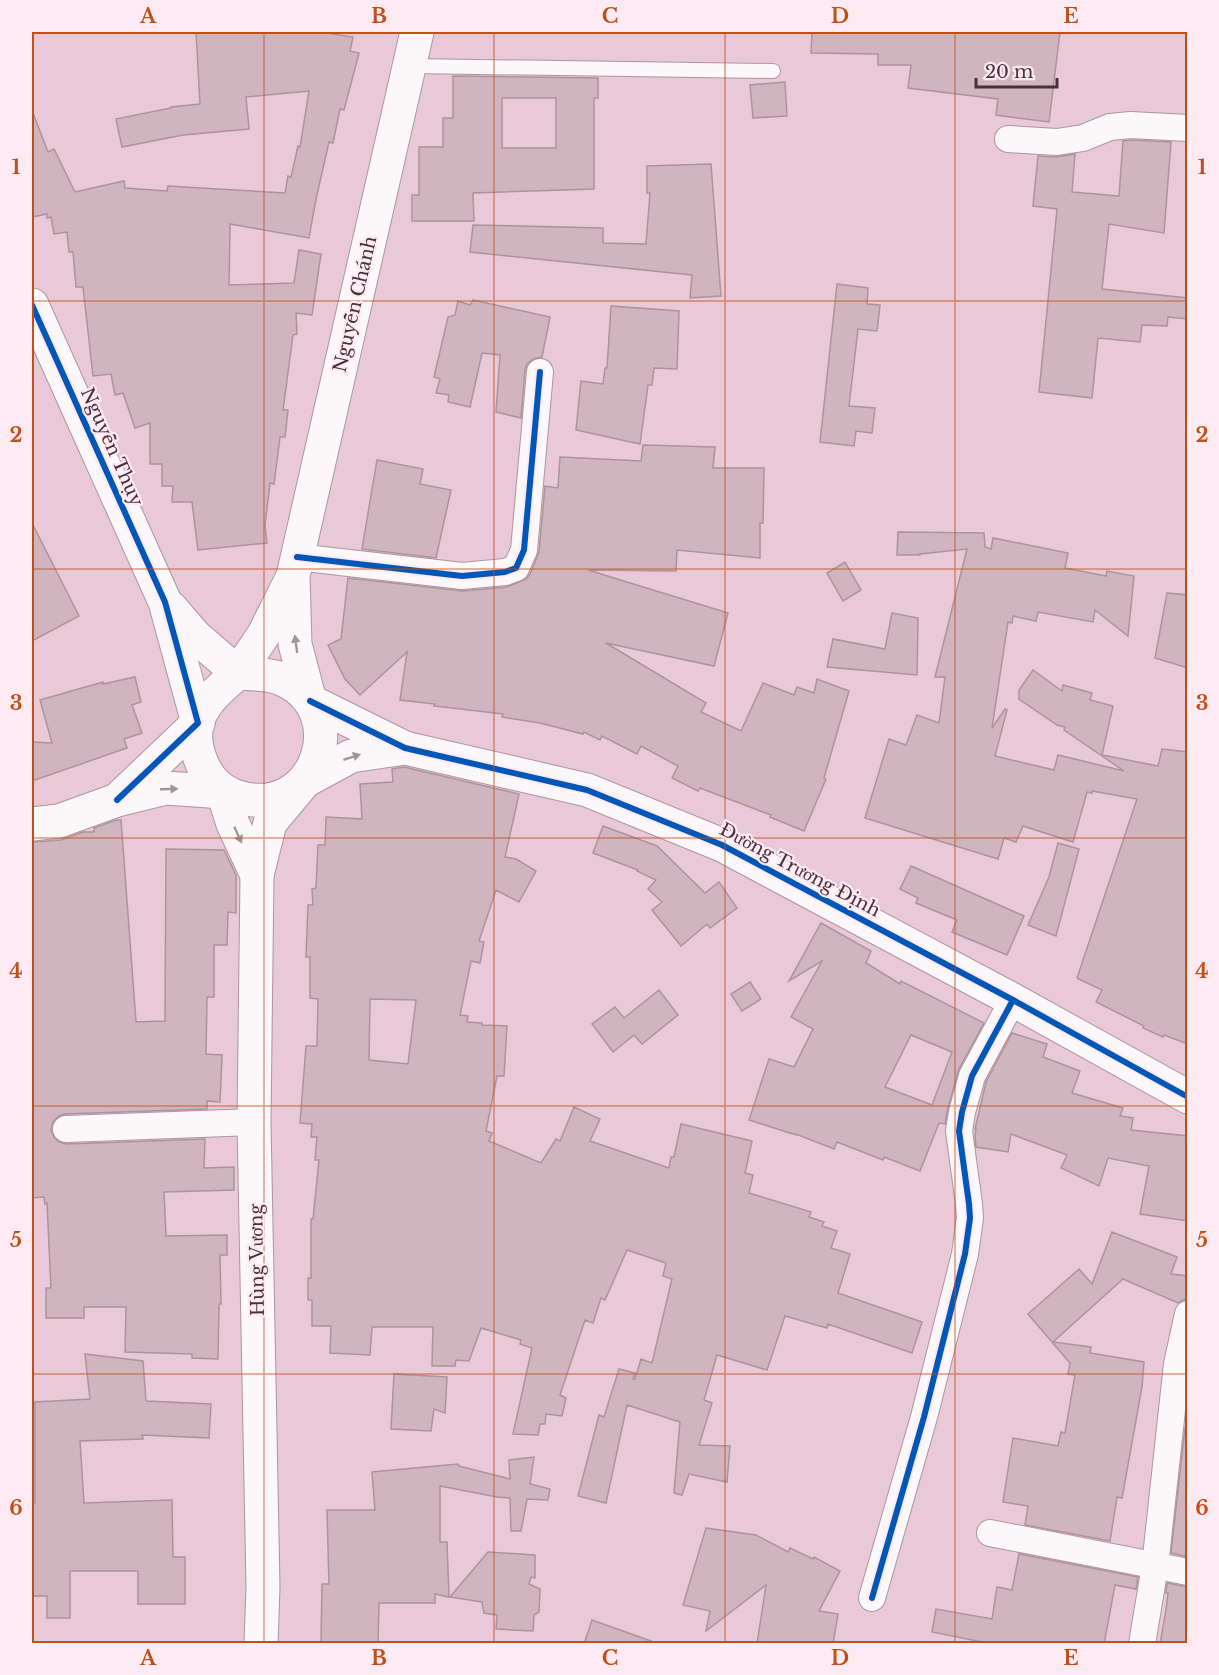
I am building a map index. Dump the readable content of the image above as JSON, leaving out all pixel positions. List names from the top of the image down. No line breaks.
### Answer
{"streets":{"main road":["Nguyễn Chánh","Nguyễn Thụy","Đường Trương Định","Hùng Vương"]},"scale_bar":"20 m","grid":{"columns":["A","B","C","D","E"],"rows":["1","2","3","4","5","6"]}}
